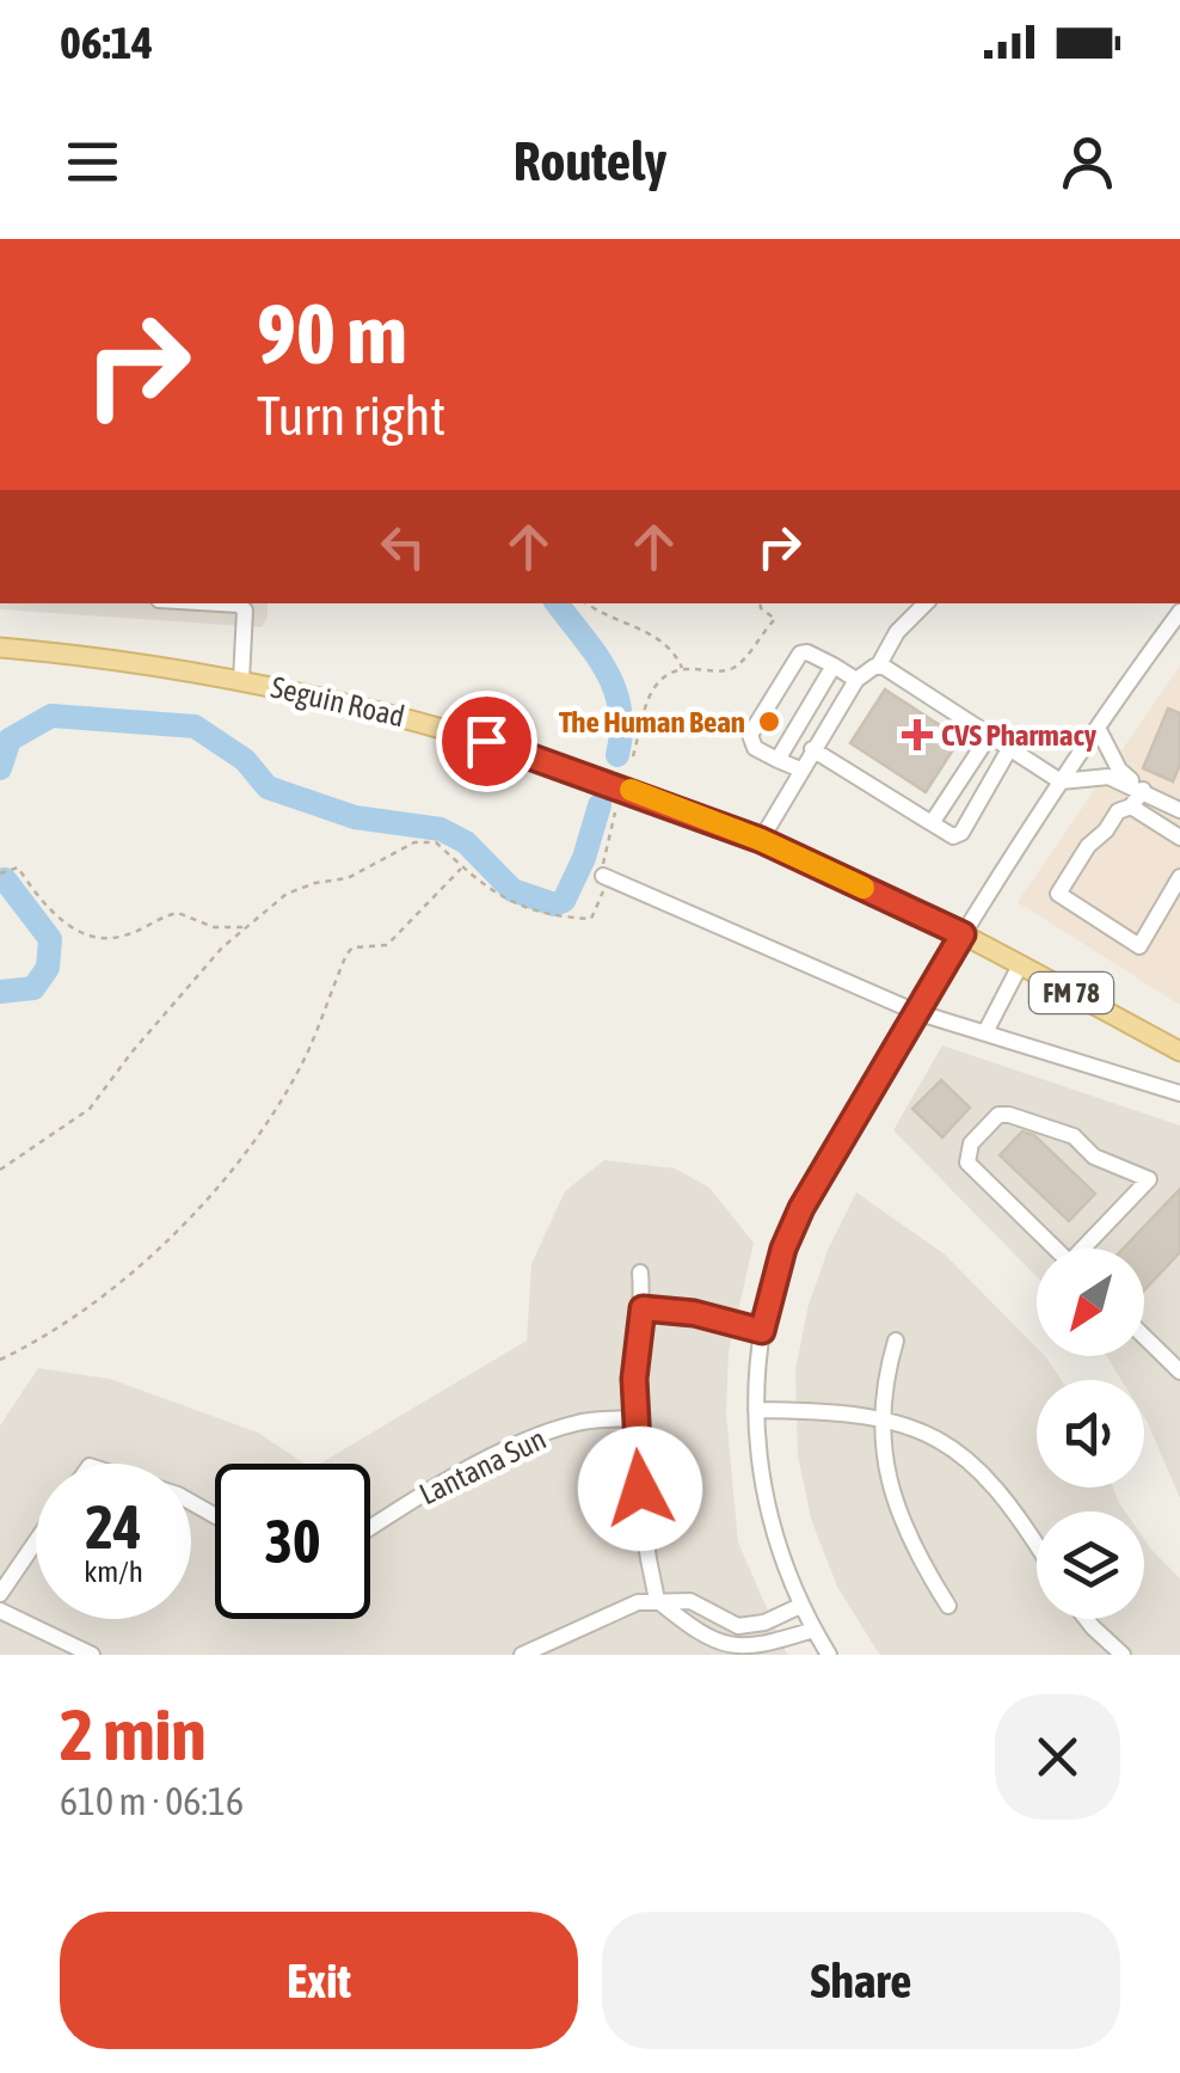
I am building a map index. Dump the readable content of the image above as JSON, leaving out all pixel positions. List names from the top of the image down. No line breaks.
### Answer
{"streets":{"main road":["Seguin Road","FM 78"],"street":["Lantana Sun"]},"places":{"other":["The Human Bean"],"health":["CVS Pharmacy"]},"north":"bottom left","page":{"status":"06:14","header":"Routely","turn":["90 m","Turn right"],"speed":"24 km/h","limit":"30","heading":["2 min","610 m · 06:16"],"buttons":["Exit","Share"]}}
